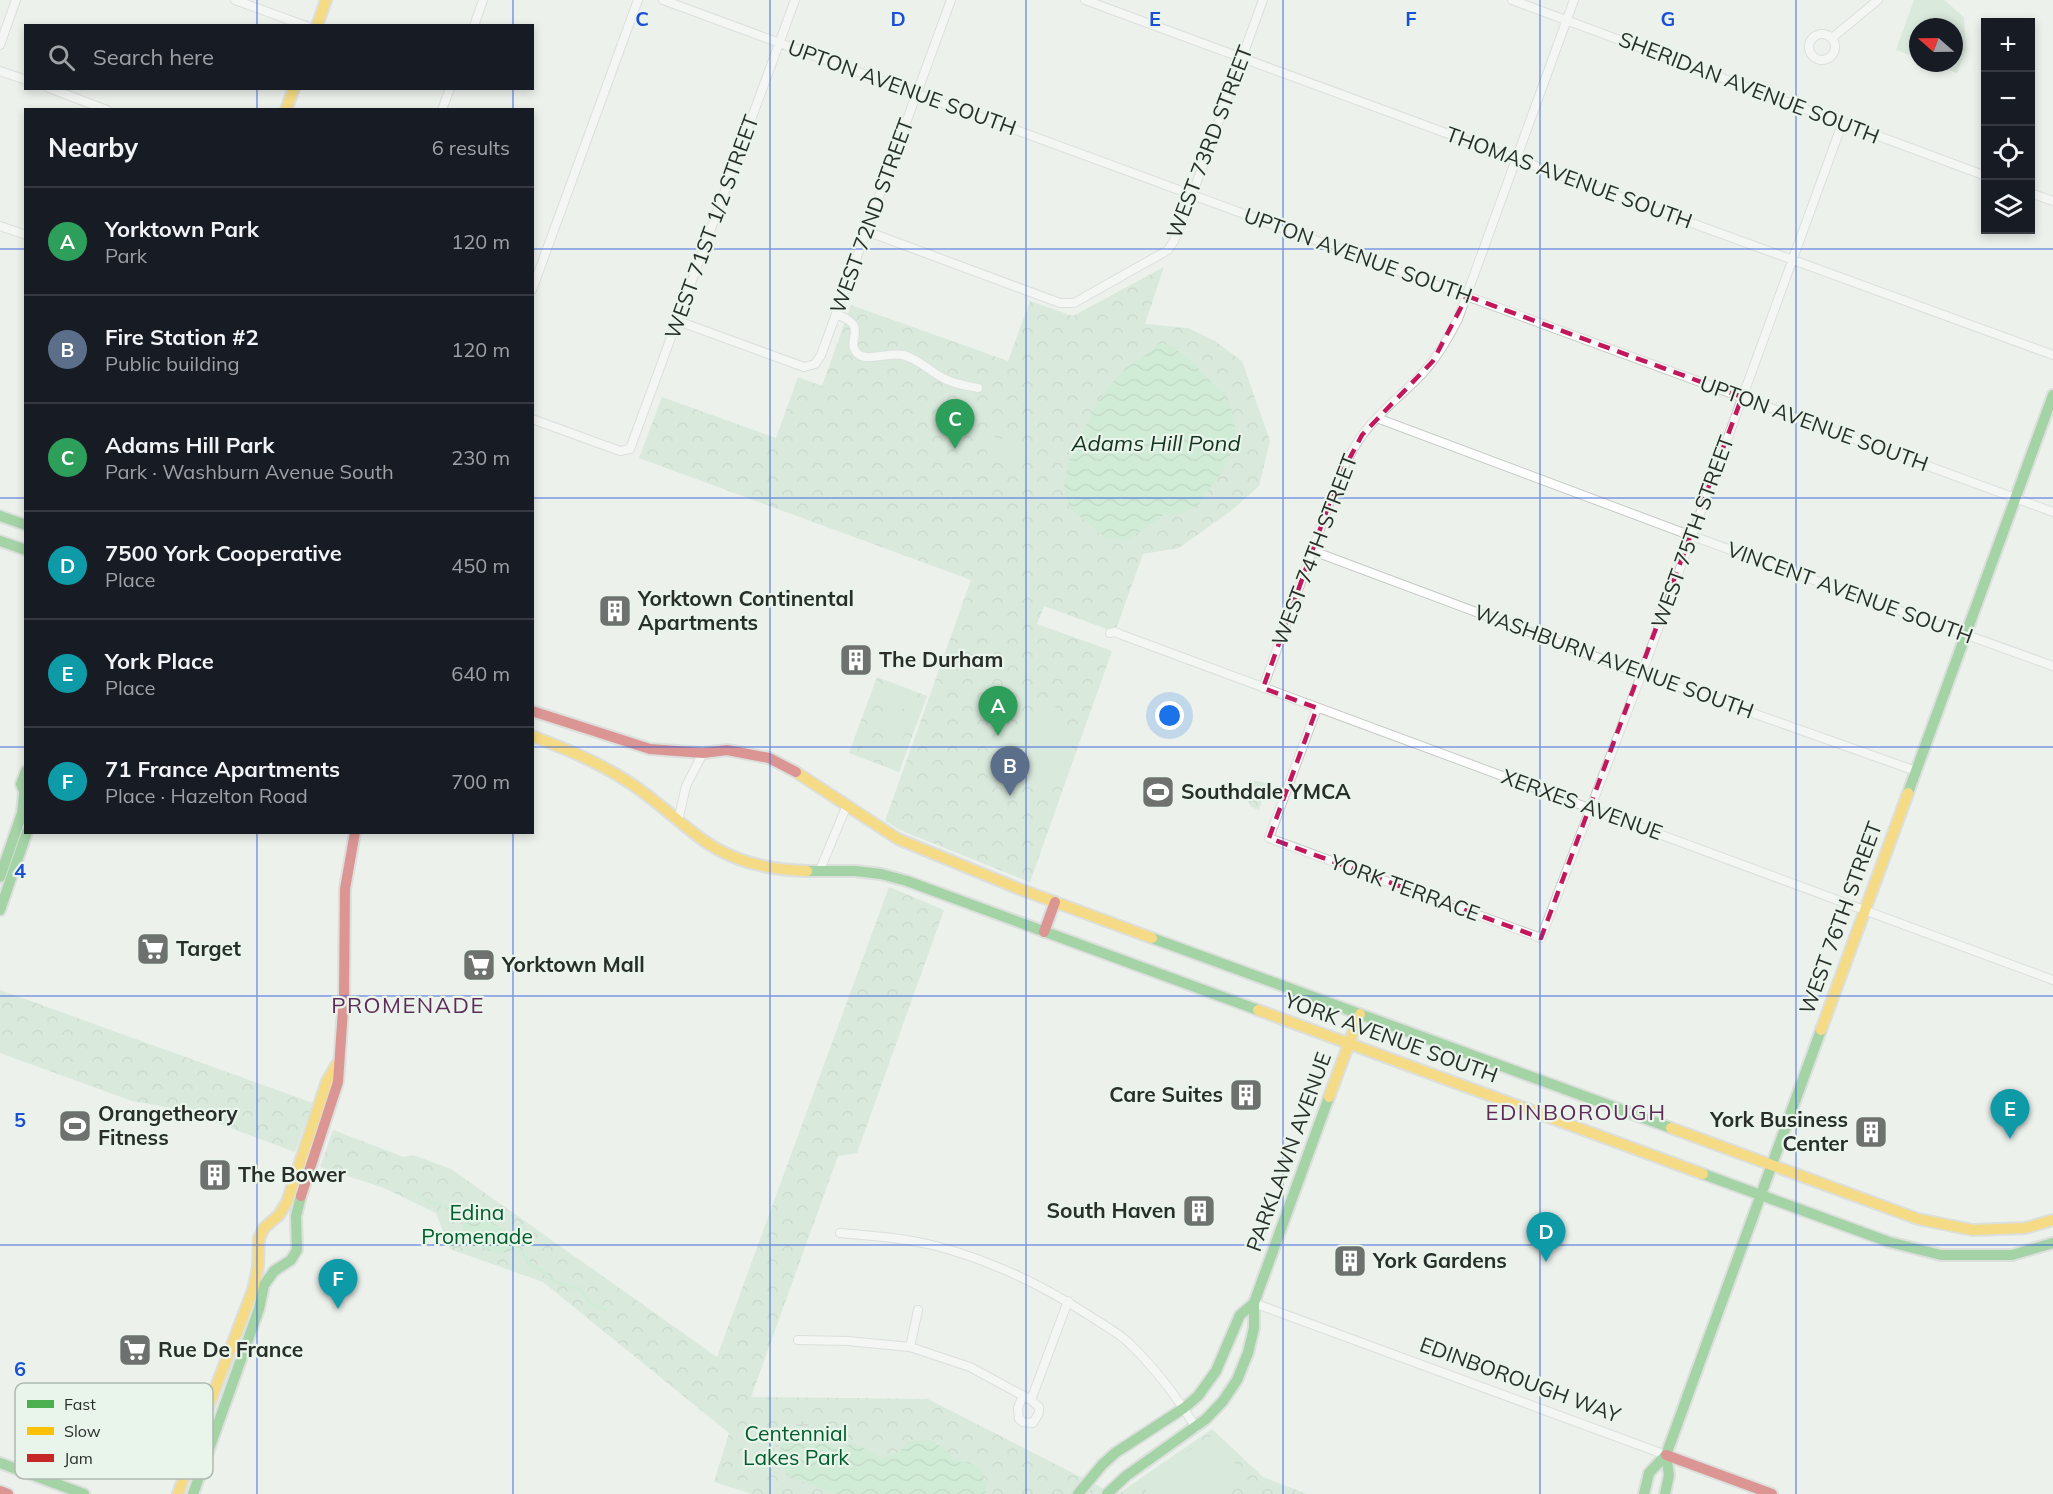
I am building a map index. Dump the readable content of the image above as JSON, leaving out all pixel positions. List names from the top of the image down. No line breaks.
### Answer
{"streets":{"street":["UPTON AVENUE SOUTH","SHERIDAN AVENUE SOUTH","WEST 73RD STREET","THOMAS AVENUE SOUTH","WEST 72ND STREET","WEST 71ST 1/2 STREET","WEST 75TH STREET","WEST 74TH STREET","VINCENT AVENUE SOUTH","WASHBURN AVENUE SOUTH","XERXES AVENUE","YORK TERRACE","WEST 76TH STREET","YORK AVENUE SOUTH","PARKLAWN AVENUE","EDINBOROUGH WAY"]},"crossings":[["UPTON AVENUE SOUTH","WEST 73RD STREET"],["UPTON AVENUE SOUTH","WEST 72ND STREET"],["UPTON AVENUE SOUTH","WEST 71ST 1/2 STREET"],["UPTON AVENUE SOUTH","WEST 75TH STREET"],["UPTON AVENUE SOUTH","WEST 74TH STREET"],["UPTON AVENUE SOUTH","WEST 76TH STREET"],["SHERIDAN AVENUE SOUTH","WEST 75TH STREET"],["SHERIDAN AVENUE SOUTH","WEST 74TH STREET"],["WEST 73RD STREET","THOMAS AVENUE SOUTH"],["WEST 73RD STREET","WEST 72ND STREET"],["THOMAS AVENUE SOUTH","WEST 75TH STREET"],["THOMAS AVENUE SOUTH","WEST 74TH STREET"],["WEST 72ND STREET","WEST 71ST 1/2 STREET"],["WEST 75TH STREET","VINCENT AVENUE SOUTH"],["WEST 75TH STREET","WASHBURN AVENUE SOUTH"],["WEST 75TH STREET","XERXES AVENUE"],["WEST 75TH STREET","YORK TERRACE"],["WEST 74TH STREET","VINCENT AVENUE SOUTH"],["WEST 74TH STREET","WASHBURN AVENUE SOUTH"],["WEST 74TH STREET","XERXES AVENUE"],["VINCENT AVENUE SOUTH","WEST 76TH STREET"],["WASHBURN AVENUE SOUTH","WEST 76TH STREET"],["XERXES AVENUE","YORK TERRACE"],["XERXES AVENUE","WEST 76TH STREET"],["WEST 76TH STREET","YORK AVENUE SOUTH"],["WEST 76TH STREET","EDINBOROUGH WAY"],["YORK AVENUE SOUTH","PARKLAWN AVENUE"],["PARKLAWN AVENUE","EDINBOROUGH WAY"]],"districts":["PROMENADE","EDINBOROUGH"],"water":["Adams Hill Pond"],"parks":["Edina Promenade","Centennial Lakes Park"],"places":{"building":["Yorktown Continental Apartments","The Durham","Care Suites","York Business Center","The Bower","South Haven","York Gardens"],"sports":["Southdale YMCA","Orangetheory Fitness"],"supermarket":["Target","Yorktown Mall","Rue De France"]},"legend":["Fast","Slow","Jam"],"north":"left","page":{"map_buttons":["+","−"],"search":"Search here","heading":["Nearby","6 results"],"list":[{"mark":"A","name":"Yorktown Park","note":"Park","value":"120 m"},{"mark":"B","name":"Fire Station #2","note":"Public building","value":"120 m"},{"mark":"C","name":"Adams Hill Park","note":"Park · Washburn Avenue South","value":"230 m"},{"mark":"D","name":"7500 York Cooperative","note":"Place","value":"450 m"},{"mark":"E","name":"York Place","note":"Place","value":"640 m"},{"mark":"F","name":"71 France Apartments","note":"Place · Hazelton Road","value":"700 m"}],"pins":["C","A","B","E","D","F"]},"grid":{"columns":["C","D","E","F","G"],"rows":["4","5","6"]}}
